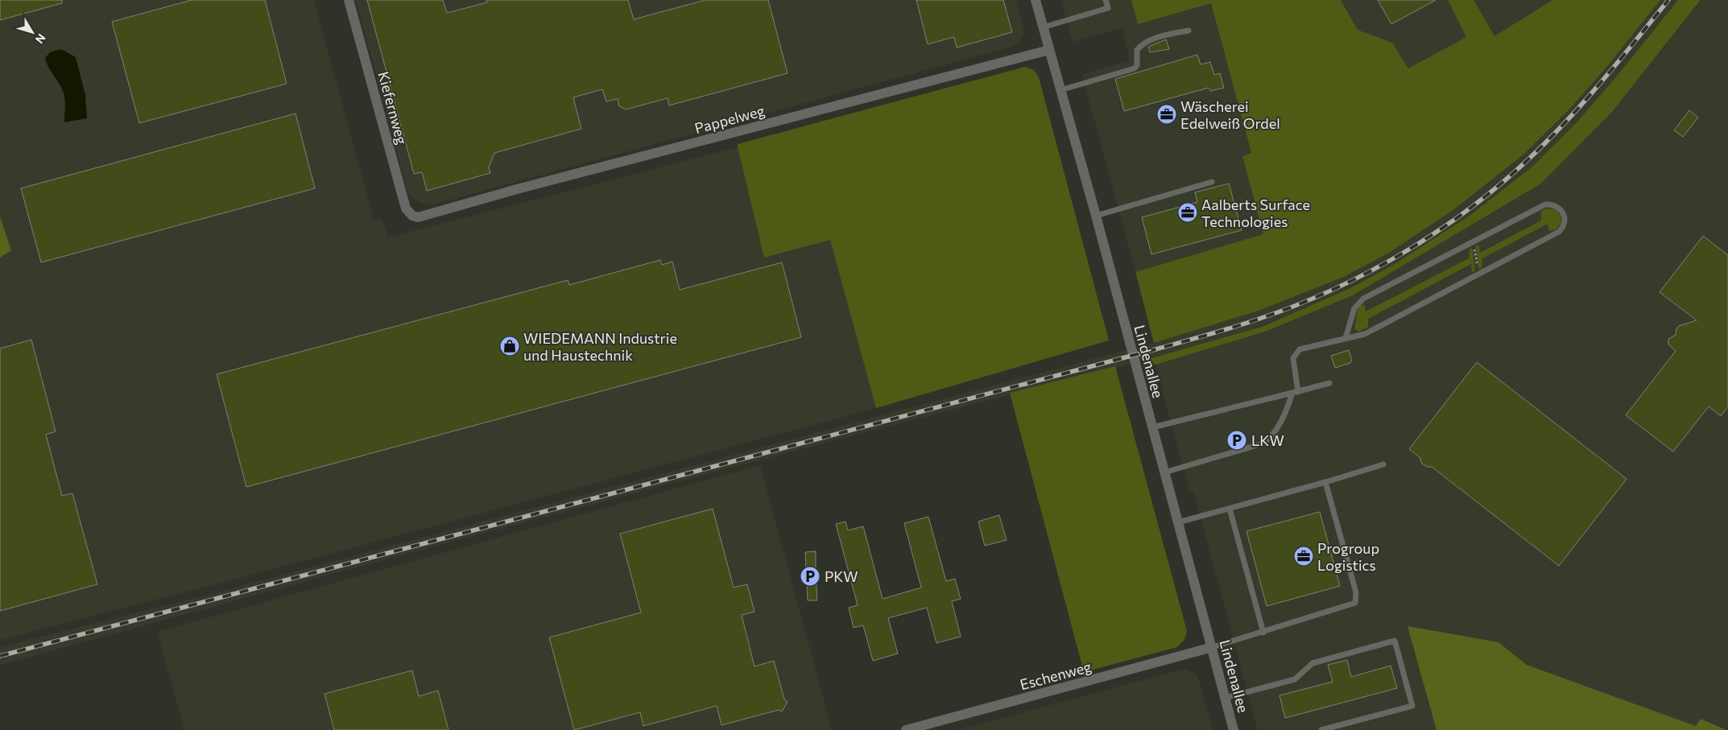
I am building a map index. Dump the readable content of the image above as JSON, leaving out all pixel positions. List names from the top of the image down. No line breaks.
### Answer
{"streets":{"street":["Kiefernweg","Pappelweg","Lindenallee","Eschenweg"]},"crossings":[["Kiefernweg","Pappelweg"],["Pappelweg","Lindenallee"],["Lindenallee","Eschenweg"]],"places":{"office":["Wäscherei Edelweiß Ordel","Aalberts Surface Technologies","Progroup Logistics"],"shop":["WIEDEMANN Industrie und Haustechnik"],"parking":["LKW","PKW"]},"north":"bottom right"}
